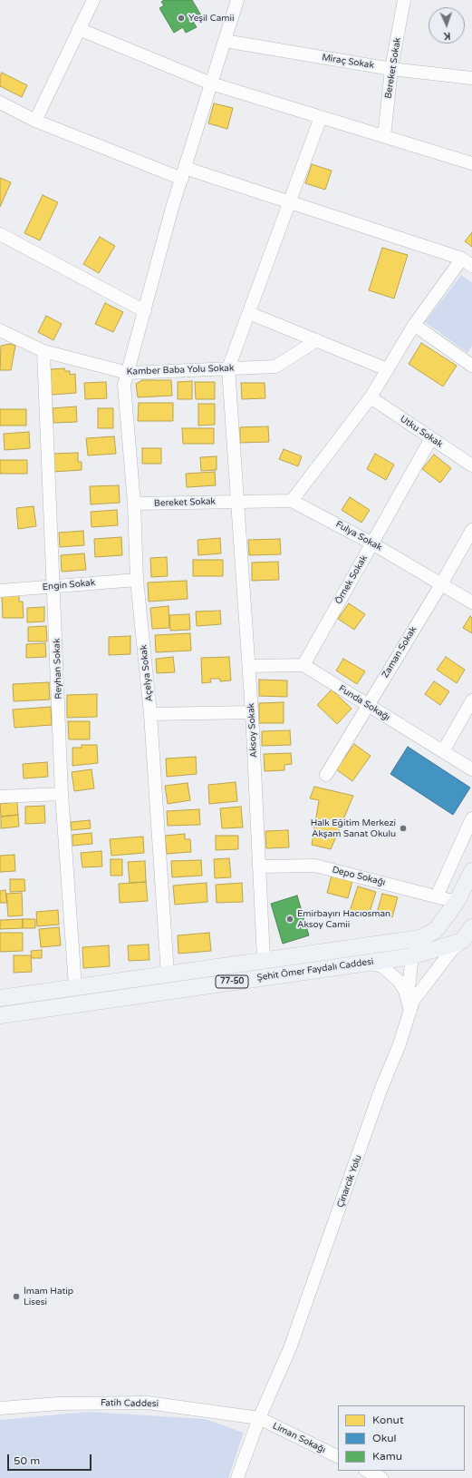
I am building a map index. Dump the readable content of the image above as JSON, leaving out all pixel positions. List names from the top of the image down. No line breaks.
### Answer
{"streets":{"main road":["Şehit Ömer Faydalı Caddesi","77-50"],"street":["Miraç Sokak","Bereket Sokak","Kamber Baba Yolu Sokak","Utku Sokak","Fulya Sokak","Örnek Sokak","Engin Sokak","Zaman Sokak","Reyhan Sokak","Açelya Sokak","Funda Sokağı","Aksoy Sokak","Depo Sokağı","Çinarcik Yolu","Fatih Caddesi","Liman Sokağı"]},"crossings":[["Miraç Sokak","Bereket Sokak"],["Miraç Sokak","Açelya Sokak"],["Bereket Sokak","Fulya Sokak"],["Bereket Sokak","Açelya Sokak"],["Bereket Sokak","Aksoy Sokak"],["Kamber Baba Yolu Sokak","Reyhan Sokak"],["Kamber Baba Yolu Sokak","Açelya Sokak"],["Kamber Baba Yolu Sokak","Aksoy Sokak"],["Utku Sokak","Örnek Sokak"],["Fulya Sokak","Örnek Sokak"],["Fulya Sokak","Zaman Sokak"],["Fulya Sokak","Aksoy Sokak"],["Örnek Sokak","Funda Sokağı"],["Engin Sokak","Reyhan Sokak"],["Engin Sokak","Açelya Sokak"],["Zaman Sokak","Funda Sokağı"],["Reyhan Sokak","Şehit Ömer Faydalı Caddesi"],["Açelya Sokak","Şehit Ömer Faydalı Caddesi"],["Aksoy Sokak","Depo Sokağı"],["Aksoy Sokak","Şehit Ömer Faydalı Caddesi"],["Depo Sokağı","Şehit Ömer Faydalı Caddesi"],["Depo Sokağı","77-50"],["Şehit Ömer Faydalı Caddesi","77-50"],["Şehit Ömer Faydalı Caddesi","Çinarcik Yolu"],["Çinarcik Yolu","Fatih Caddesi"],["Çinarcik Yolu","Liman Sokağı"],["Fatih Caddesi","Liman Sokağı"]],"places":["Yeşil Camii","Halk Eğitim Merkezi Akşam Sanat Okulu","Emirbayırı Hacıosman Aksoy Camii","İmam Hatip Lisesi"],"legend":["Konut","Okul","Kamu"],"scale_bar":"50 m","north":"bottom"}
